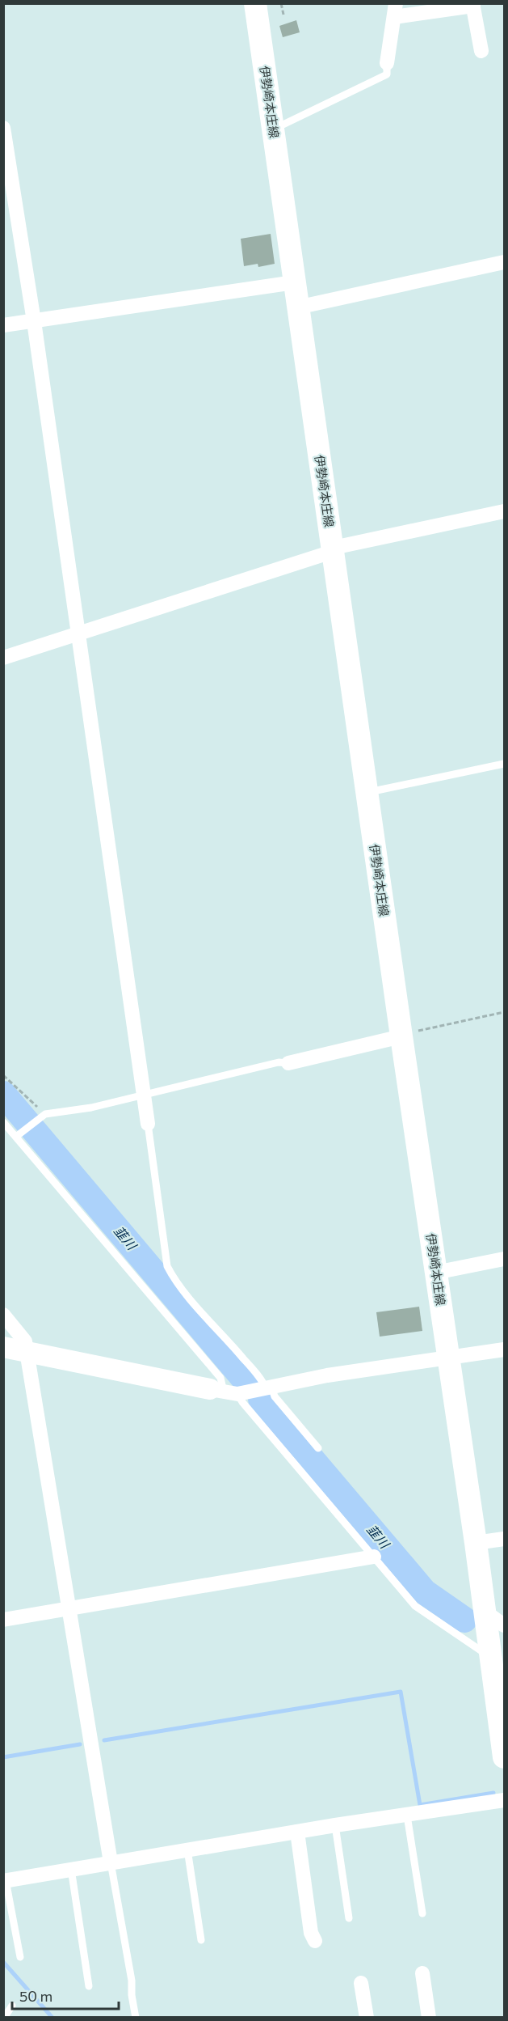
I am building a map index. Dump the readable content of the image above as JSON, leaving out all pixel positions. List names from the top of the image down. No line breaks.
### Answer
{"streets":{"main road":["伊勢崎本庄線"]},"water":["韮川"],"scale_bar":"50 m"}
